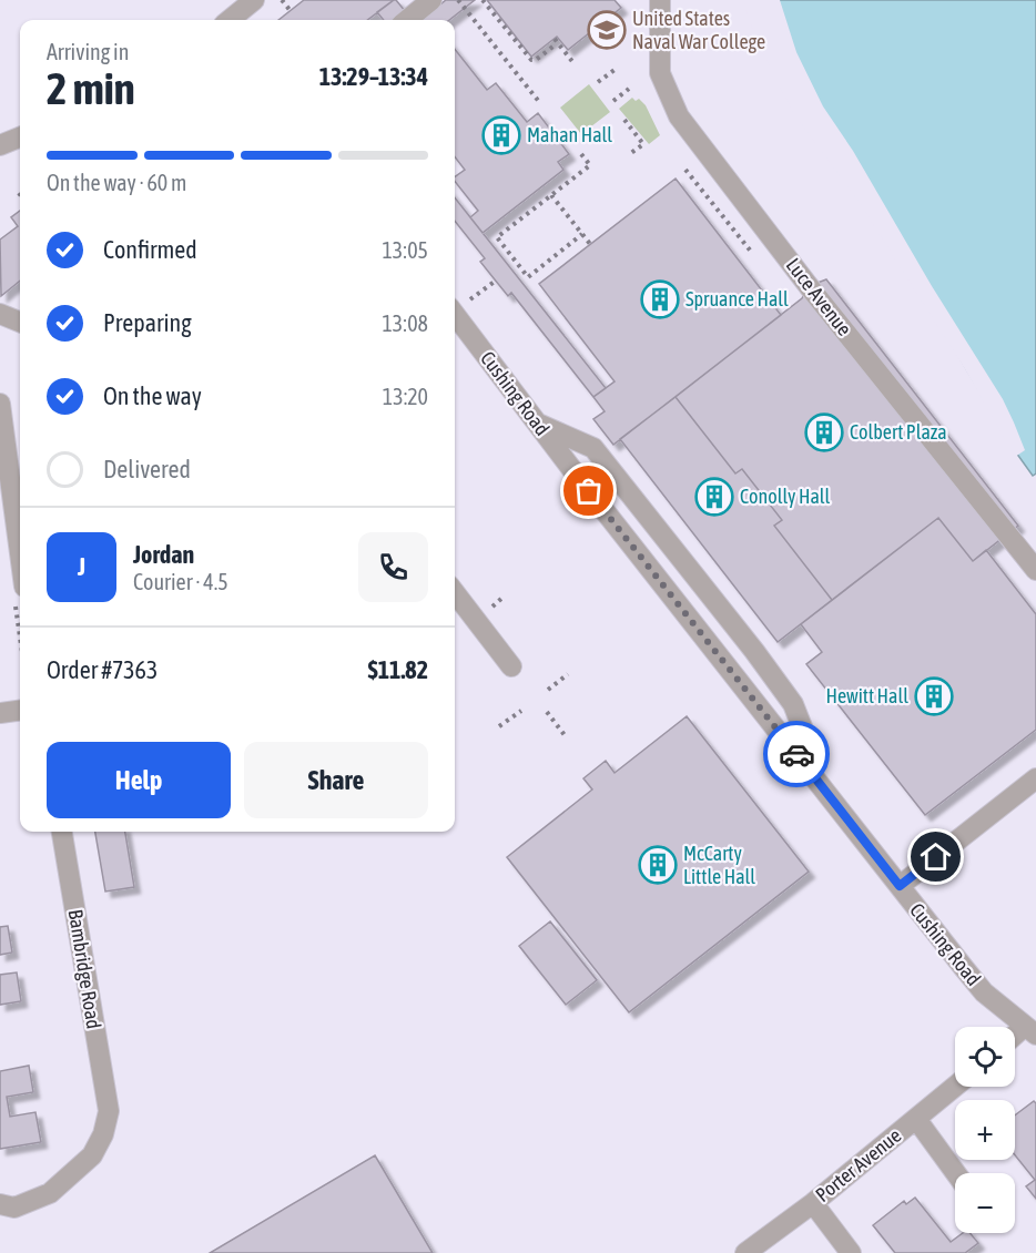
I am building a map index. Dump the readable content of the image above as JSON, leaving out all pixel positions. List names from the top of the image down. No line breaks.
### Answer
{"streets":{"street":["Luce Avenue","Cushing Road","Bambridge Road","Porter Avenue"]},"places":{"school or university":["United States Naval War College"],"building":["Mahan Hall","Spruance Hall","Colbert Plaza","Conolly Hall","Hewitt Hall","McCarty Little Hall"]},"page":{"heading":["2 min","Arriving in","13:29–13:34"],"panel":["Jordan","Courier · 4.5","Order #7363","$11.82"],"bar":"On the way · 60 m","list":[["Confirmed","13:05"],["Preparing","13:08"],["On the way","13:20"],"Delivered"],"round":"J","buttons":["Help","Share"],"map_buttons":["+","−"]}}
